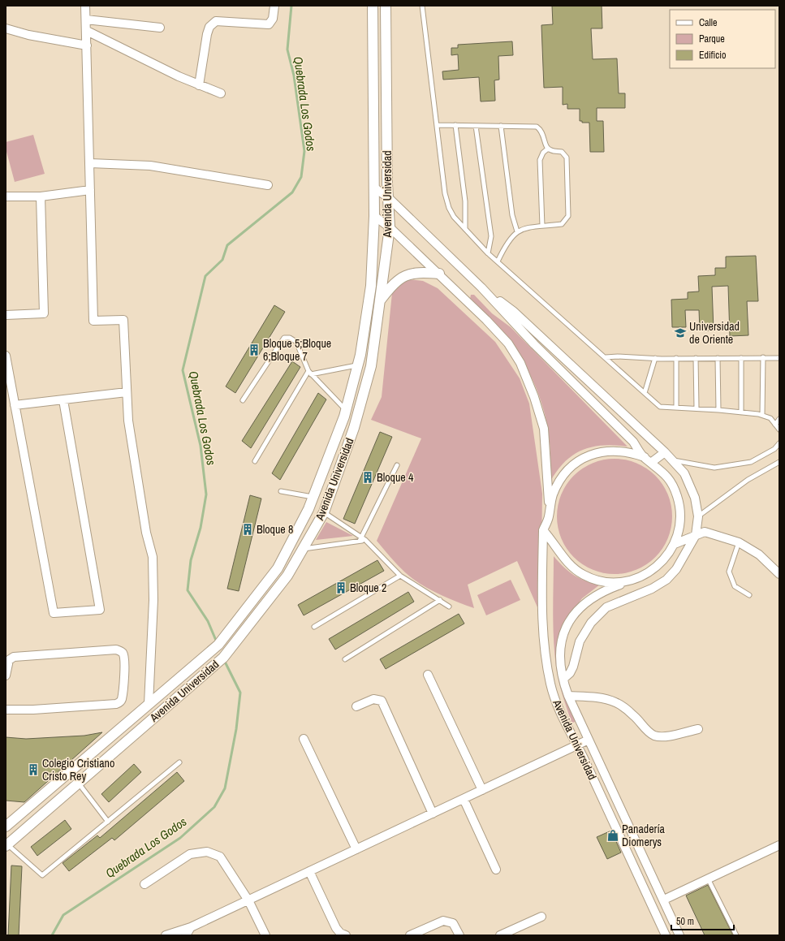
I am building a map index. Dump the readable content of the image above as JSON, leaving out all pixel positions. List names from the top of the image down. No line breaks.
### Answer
{"streets":{"street":["Avenida Universidad"]},"water":["Quebrada Los Godos"],"places":{"school or university":["Universidad de Oriente"],"building":["Bloque 5;Bloque 6;Bloque 7","Bloque 4","Bloque 8","Bloque 2","Colegio Cristiano Cristo Rey"],"shop":["Panadería Diomerys"]},"legend":["Calle","Parque","Edificio"],"scale_bar":"50 m"}
